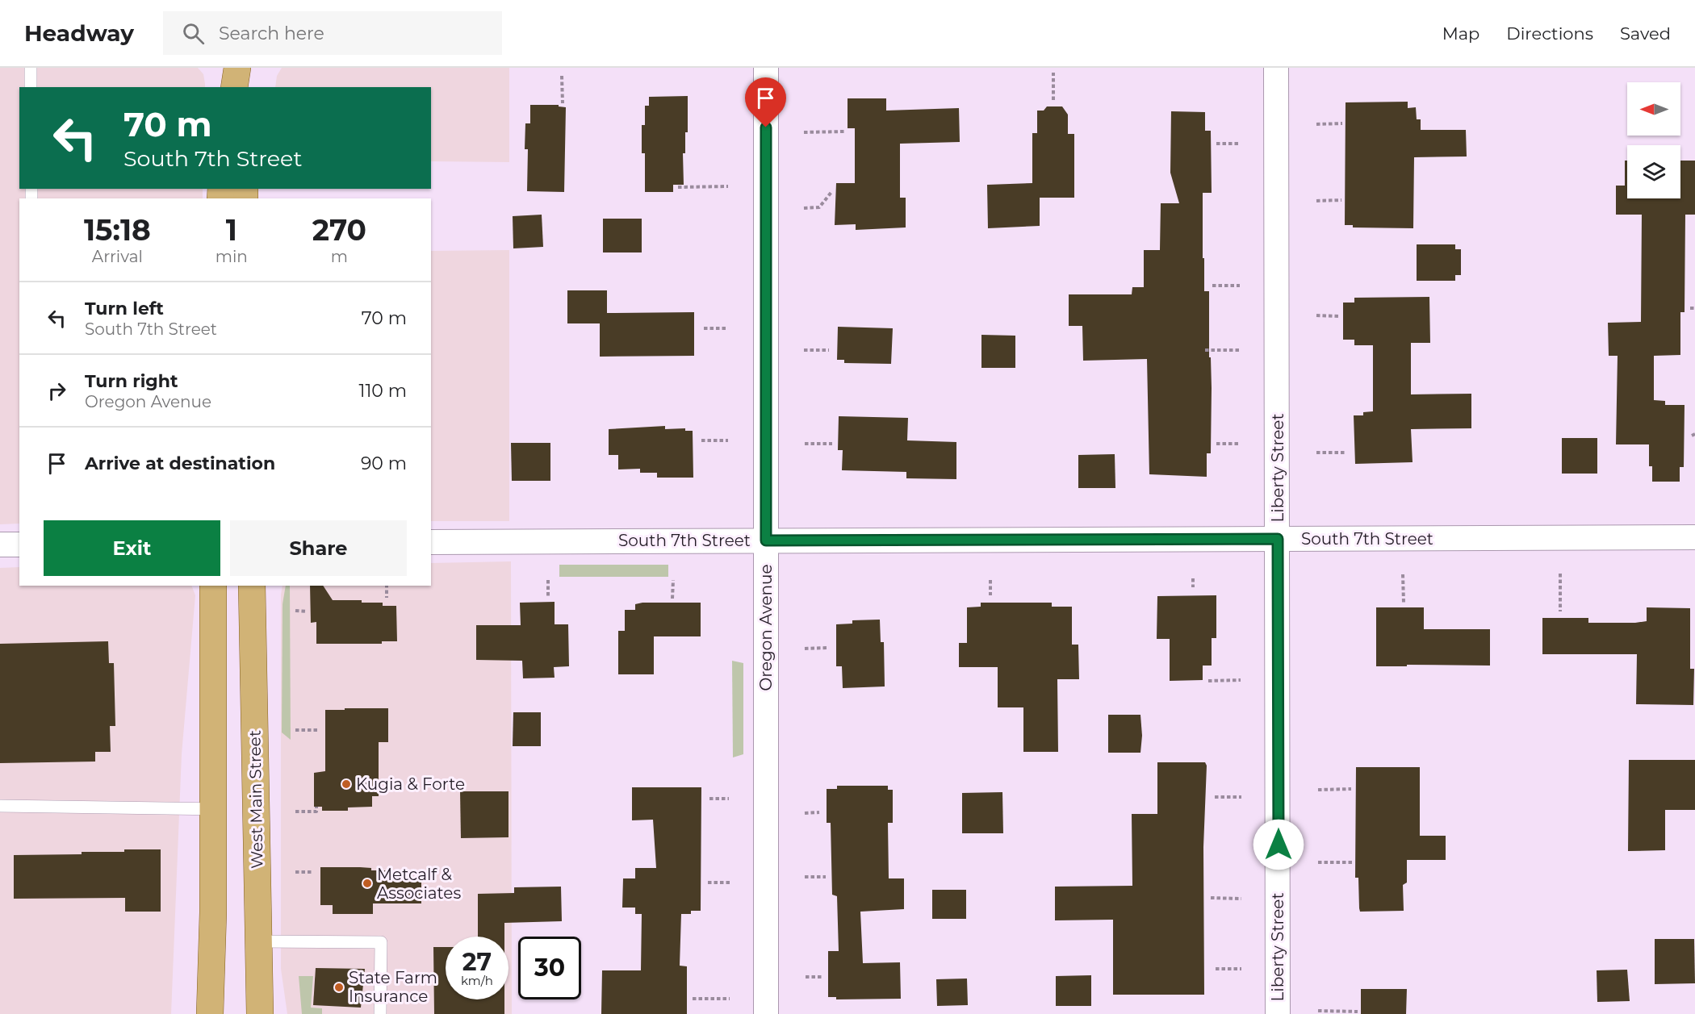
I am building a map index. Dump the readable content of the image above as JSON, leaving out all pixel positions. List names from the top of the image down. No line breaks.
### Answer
{"streets":{"main road":["West Main Street"],"street":["Liberty Street","South 7th Street","Oregon Avenue"]},"crossings":[["Liberty Street","South 7th Street"],["South 7th Street","Oregon Avenue"]],"places":["Kugia & Forte","Metcalf & Associates","State Farm Insurance"],"north":"left","page":{"header":"Headway","search":"Search here","nav":["Map","Directions","Saved"],"turn":["70 m","South 7th Street"],"eta":["15:18","Arrival","1","min","270","m"],"list":[{"name":"Turn left","note":"South 7th Street","value":"70 m"},{"name":"Turn right","note":"Oregon Avenue","value":"110 m"},{"name":"Arrive at destination","value":"90 m"}],"buttons":["Exit","Share"],"speed":"27 km/h","limit":"30"}}
